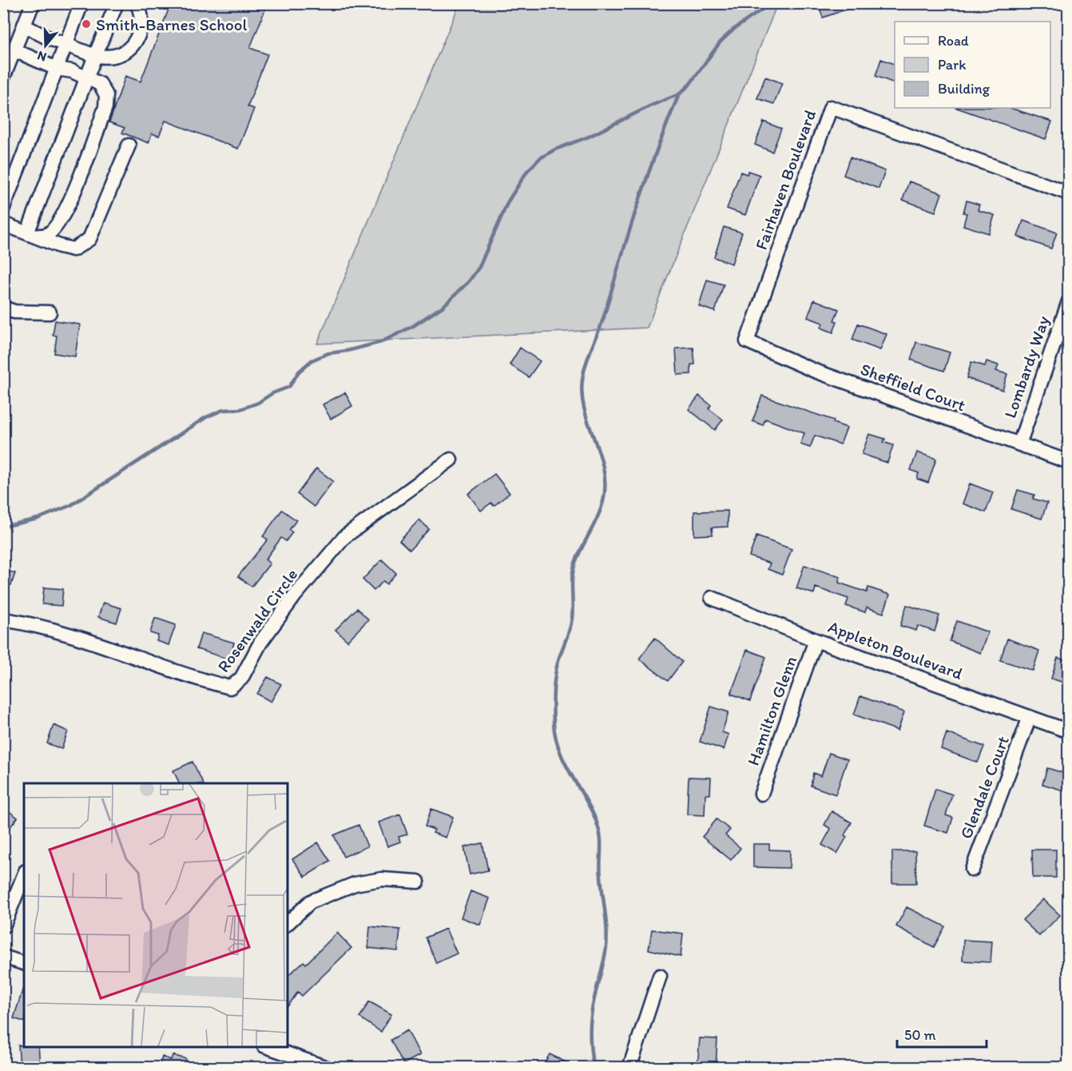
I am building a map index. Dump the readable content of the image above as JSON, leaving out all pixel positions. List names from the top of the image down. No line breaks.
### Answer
{"streets":{"street":["Fairhaven Boulevard","Lombardy Way","Sheffield Court","Rosenwald Circle","Appleton Boulevard","Hamilton Glenn","Glendale Court"]},"crossings":[["Fairhaven Boulevard","Sheffield Court"],["Lombardy Way","Sheffield Court"],["Appleton Boulevard","Hamilton Glenn"],["Appleton Boulevard","Glendale Court"]],"places":["Smith-Barnes School"],"legend":["Road","Park","Building"],"scale_bar":"50 m","north":"bottom"}
